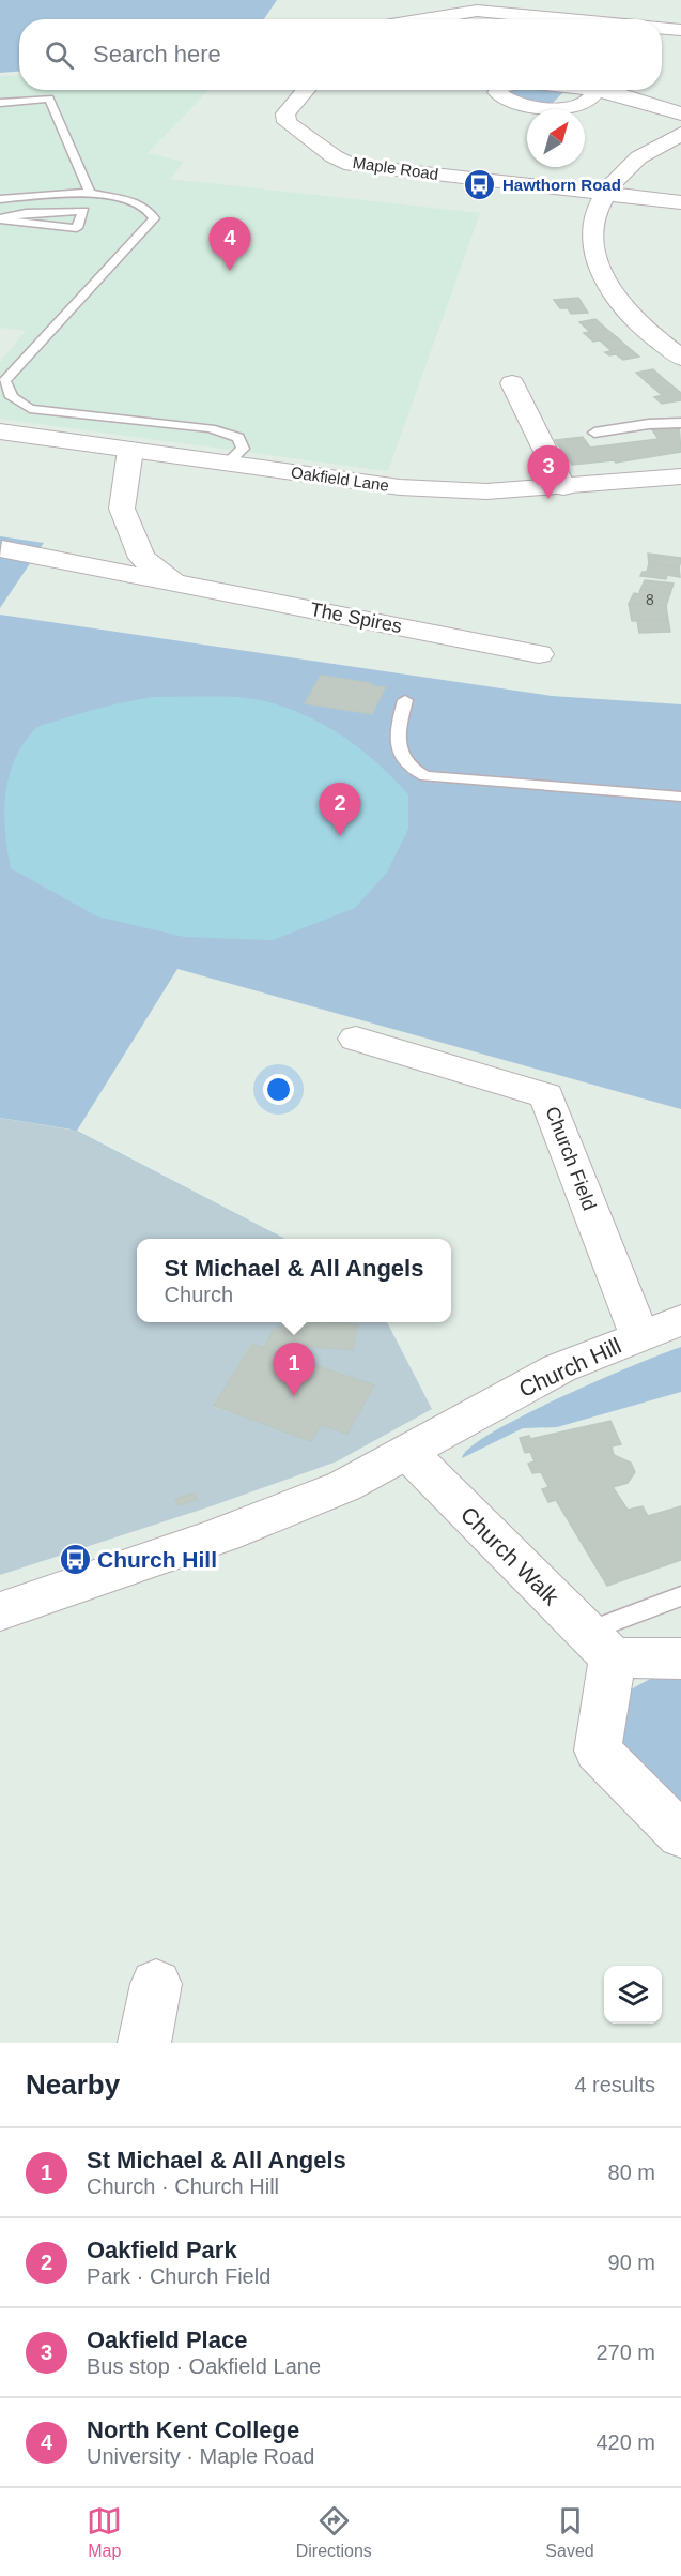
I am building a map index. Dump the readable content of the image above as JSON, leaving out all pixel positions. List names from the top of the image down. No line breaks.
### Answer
{"streets":{"street":["Maple Road","Oakfield Lane","The Spires","Church Field","Church Hill","Church Walk"]},"crossings":[["Oakfield Lane","The Spires"],["Church Field","Church Hill"],["Church Hill","Church Walk"]],"places":{"bus stop":["Hawthorn Road","Church Hill"]},"house_numbers":["8"],"north":"top right","page":{"search":"Search here","pins":["4","3","2","1"],"popup":["St Michael & All Angels","Church"],"heading":["Nearby","4 results"],"list":[{"mark":"1","name":"St Michael & All Angels","note":"Church · Church Hill","value":"80 m"},{"mark":"2","name":"Oakfield Park","note":"Park · Church Field","value":"90 m"},{"mark":"3","name":"Oakfield Place","note":"Bus stop · Oakfield Lane","value":"270 m"},{"mark":"4","name":"North Kent College","note":"University · Maple Road","value":"420 m"}],"nav":["Map","Directions","Saved"]}}
